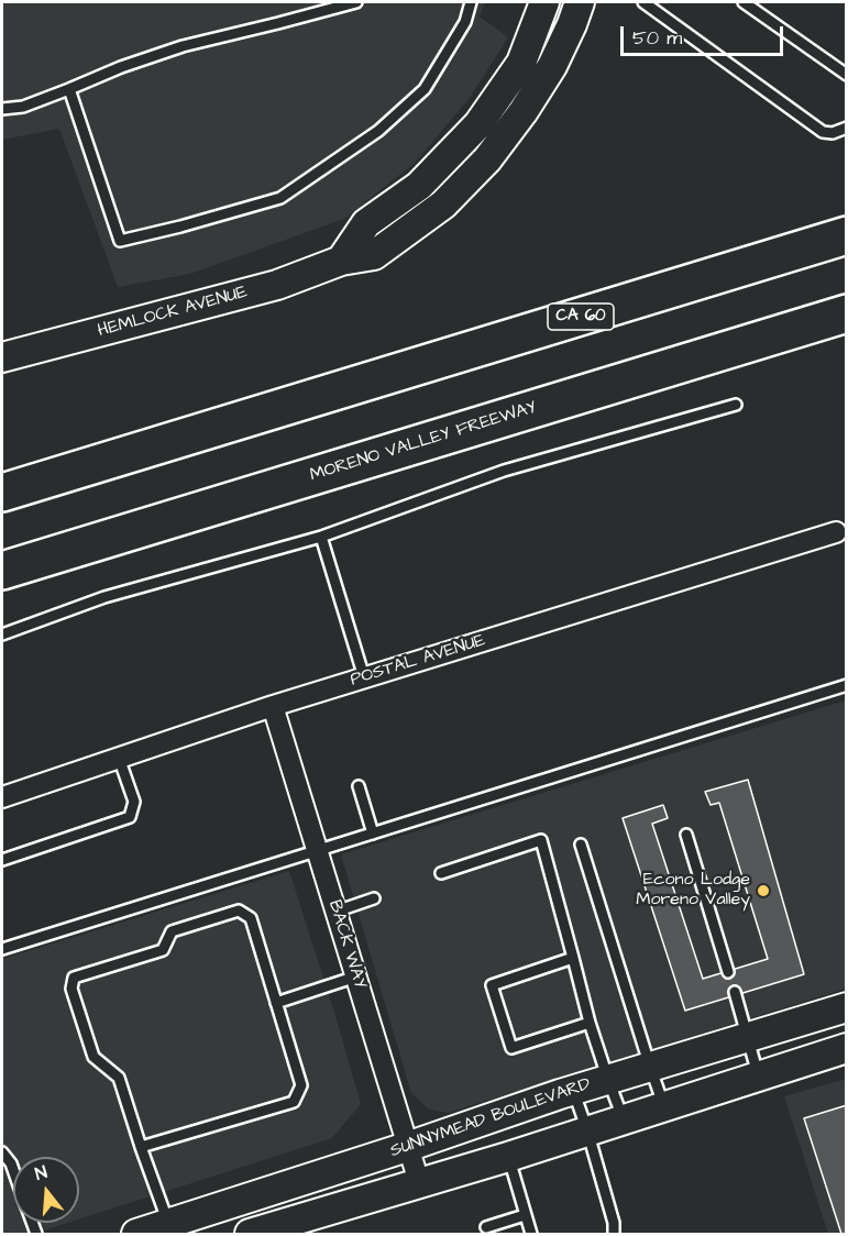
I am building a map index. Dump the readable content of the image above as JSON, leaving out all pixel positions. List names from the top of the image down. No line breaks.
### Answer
{"streets":{"highway":["CA 60","MORENO VALLEY FREEWAY"],"main road":["HEMLOCK AVENUE","SUNNYMEAD BOULEVARD"],"street":["POSTAL AVENUE","BACK WAY"]},"crossings":[["POSTAL AVENUE","BACK WAY"],["BACK WAY","SUNNYMEAD BOULEVARD"]],"places":["Econo Lodge Moreno Valley"],"scale_bar":"50 m","north":"top"}
